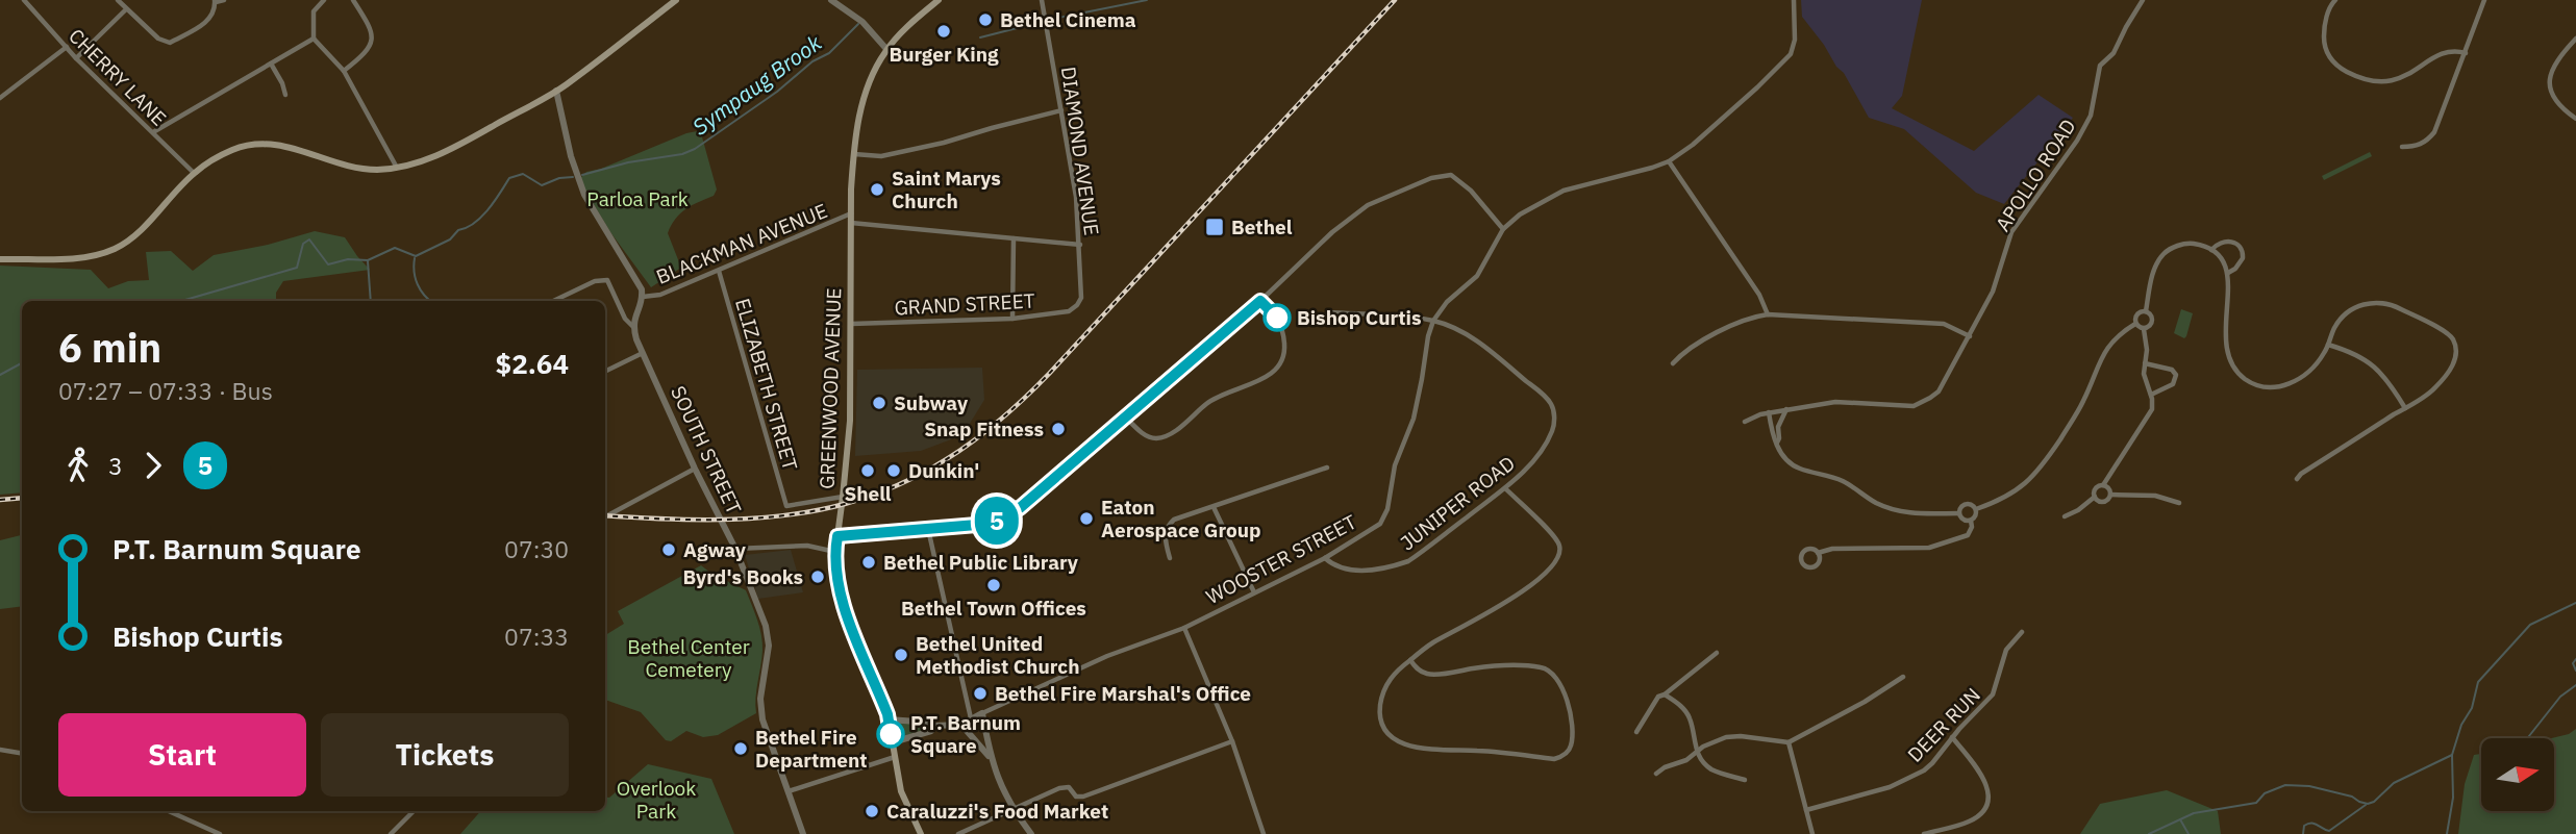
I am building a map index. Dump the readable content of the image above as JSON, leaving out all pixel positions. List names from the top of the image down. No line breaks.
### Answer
{"streets":{"main road":["GREENWOOD AVENUE"],"street":["CHERRY LANE","DIAMOND AVENUE","APOLLO ROAD","BLACKMAN AVENUE","GRAND STREET","ELIZABETH STREET","SOUTH STREET","JUNIPER ROAD","WOOSTER STREET","DEER RUN"]},"crossings":[["DIAMOND AVENUE","GRAND STREET"],["BLACKMAN AVENUE","ELIZABETH STREET"],["BLACKMAN AVENUE","GREENWOOD AVENUE"],["GRAND STREET","GREENWOOD AVENUE"],["ELIZABETH STREET","GREENWOOD AVENUE"],["JUNIPER ROAD","WOOSTER STREET"]],"water":["Sympaug Brook"],"parks":["Parloa Park","Bethel Center Cemetery","Overlook Park"],"places":{"other":["Bethel Cinema","Burger King","Saint Marys Church","Bishop Curtis","Subway","Snap Fitness","Shell","Dunkin'","Eaton Aerospace Group","Agway","Bethel Public Library","Byrd's Books","Bethel Town Offices","Bethel United Methodist Church","Bethel Fire Marshal's Office","P.T. Barnum Square","Bethel Fire Department","Caraluzzi's Food Market"],"transit":["Bethel"]},"lines":["bus line 5"],"north":"right","page":{"on_map":"5","heading":["6 min","07:27 – 07:33 · Bus","$2.64"],"legs":["3","5"],"list":[{"name":"P.T. Barnum Square","value":"07:30"},{"name":"Bishop Curtis","value":"07:33"}],"buttons":["Start","Tickets"]}}
